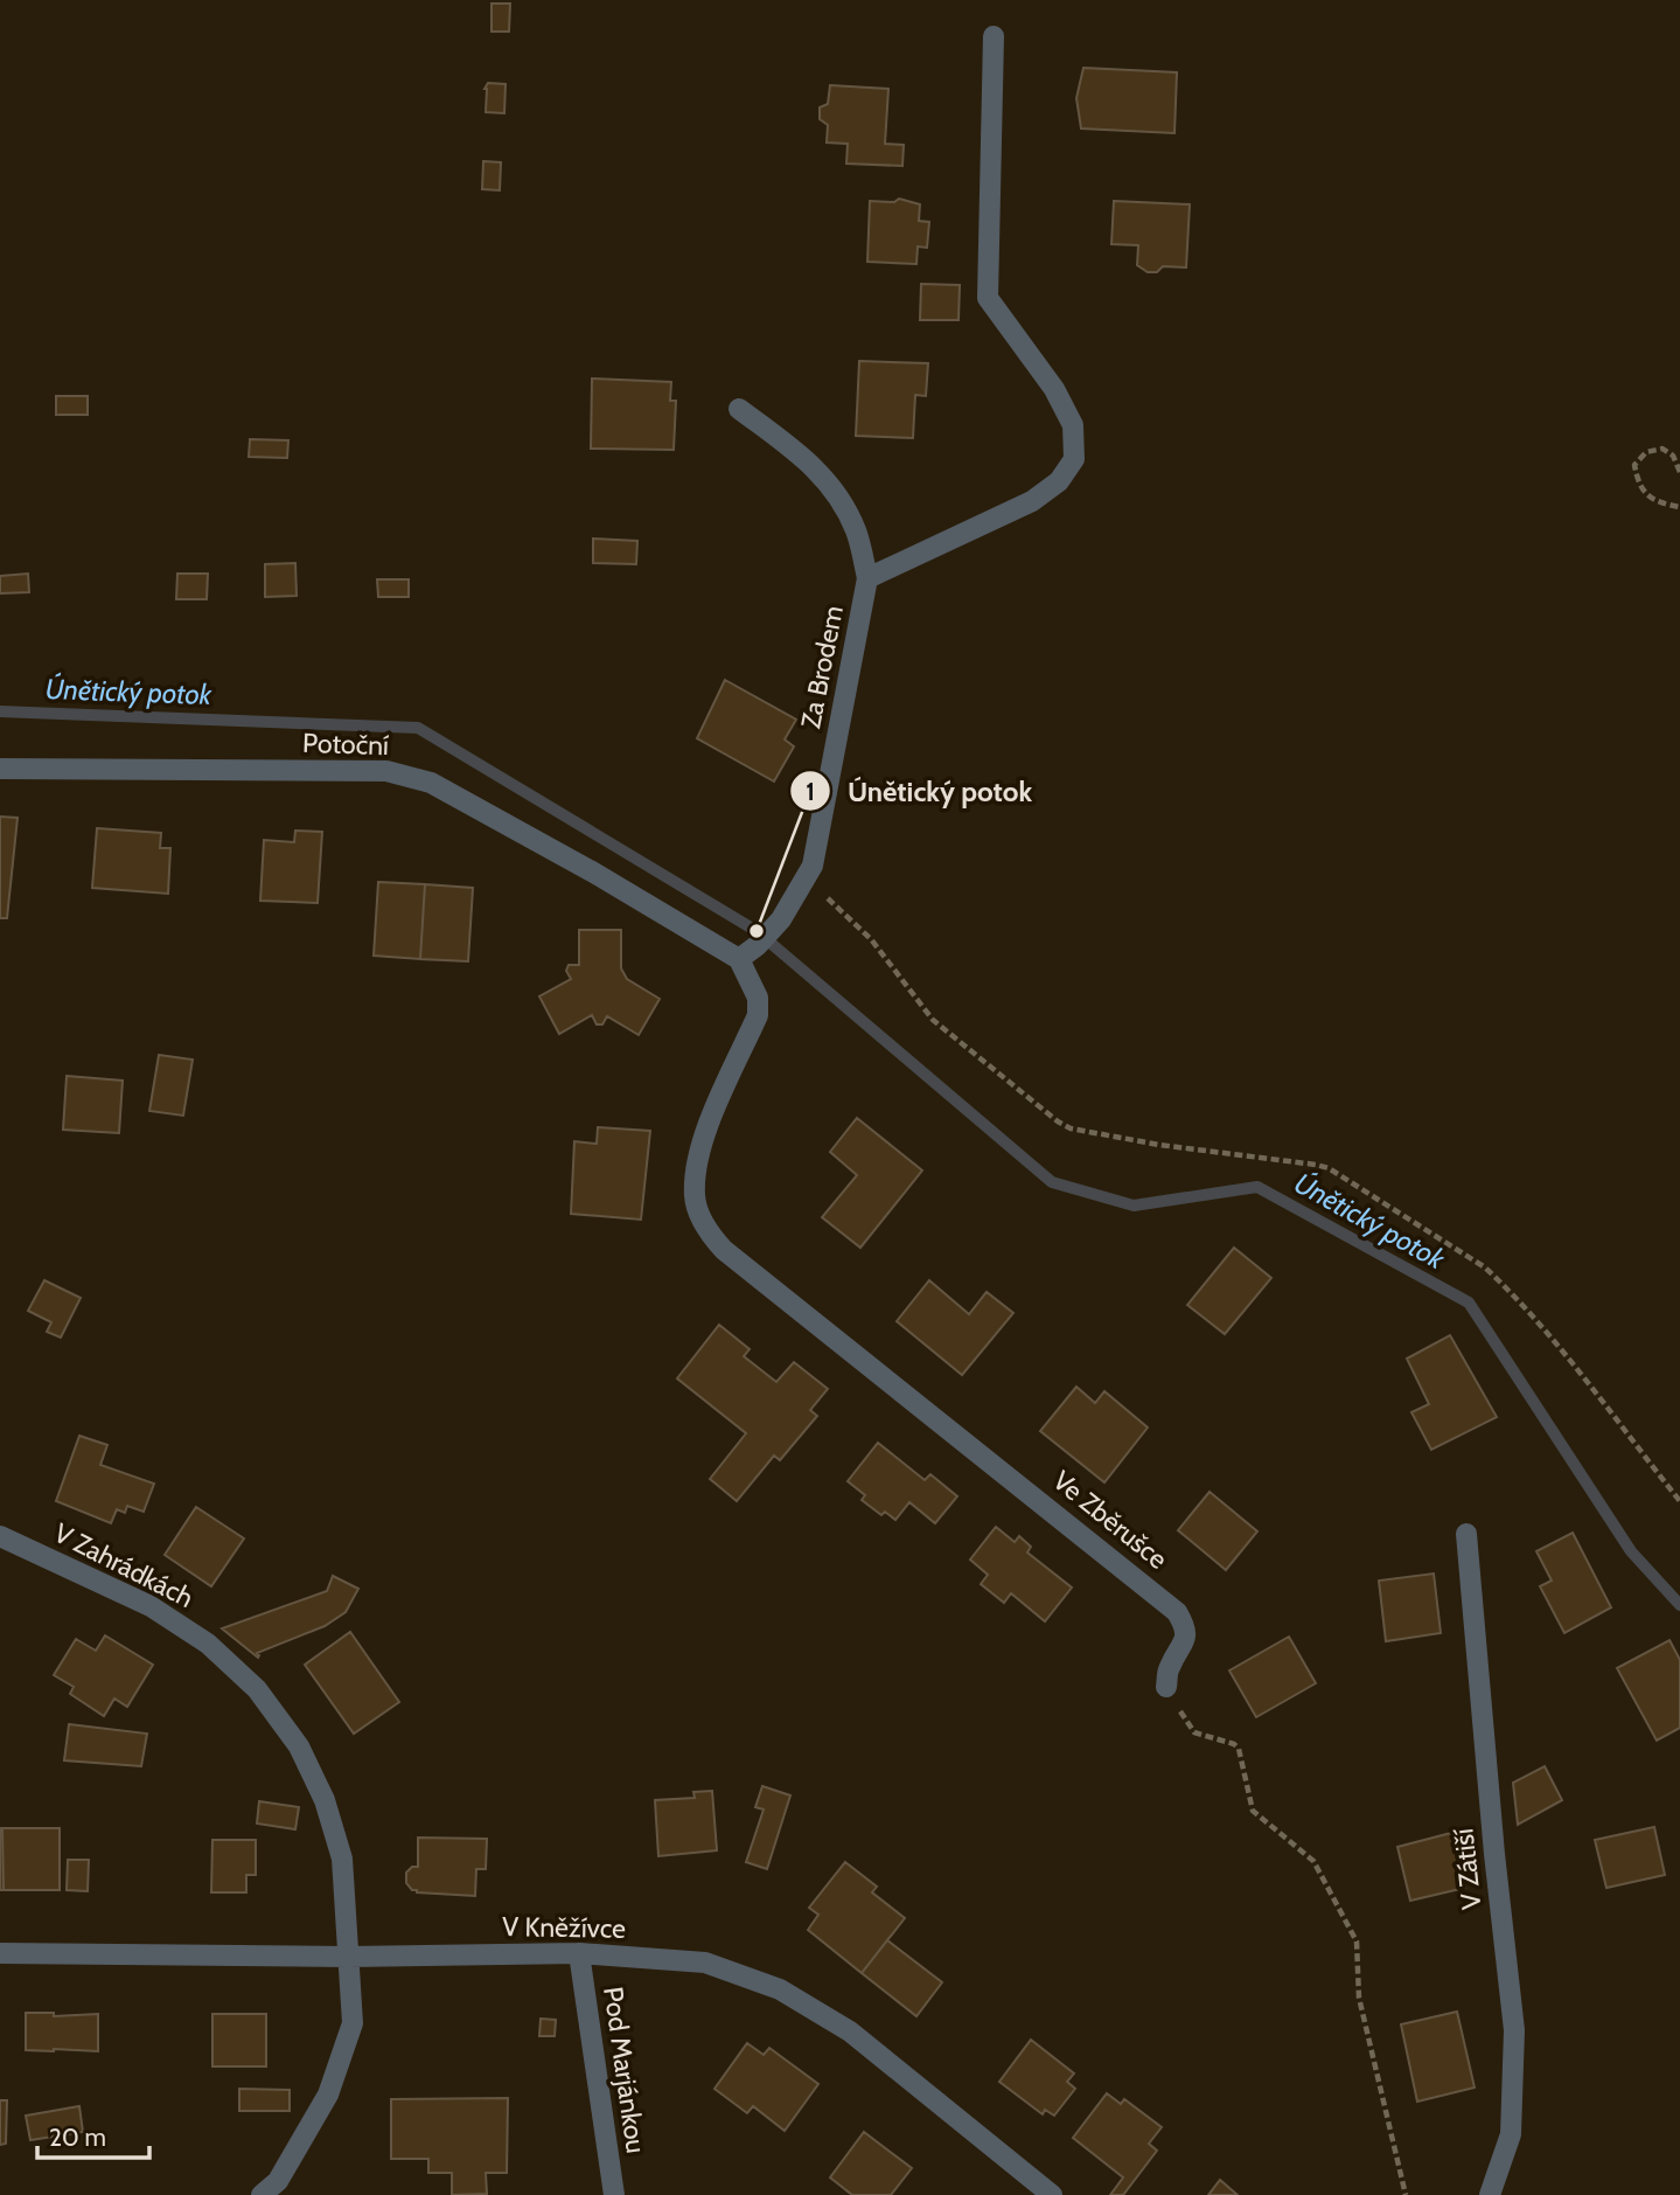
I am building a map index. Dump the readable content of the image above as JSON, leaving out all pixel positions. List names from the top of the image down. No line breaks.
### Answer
{"streets":{"street":["Za Brodem","Potoční","Ve Zběrušce","V Zahrádkách","V Zátiší","V Kněžívce","Pod Marjánkou"]},"crossings":[["Za Brodem","Potoční"],["Za Brodem","Ve Zběrušce"],["Potoční","Ve Zběrušce"],["V Zahrádkách","V Kněžívce"],["V Kněžívce","Pod Marjánkou"]],"water":["Únětický potok"],"places":["Únětický potok"],"scale_bar":"20 m"}
